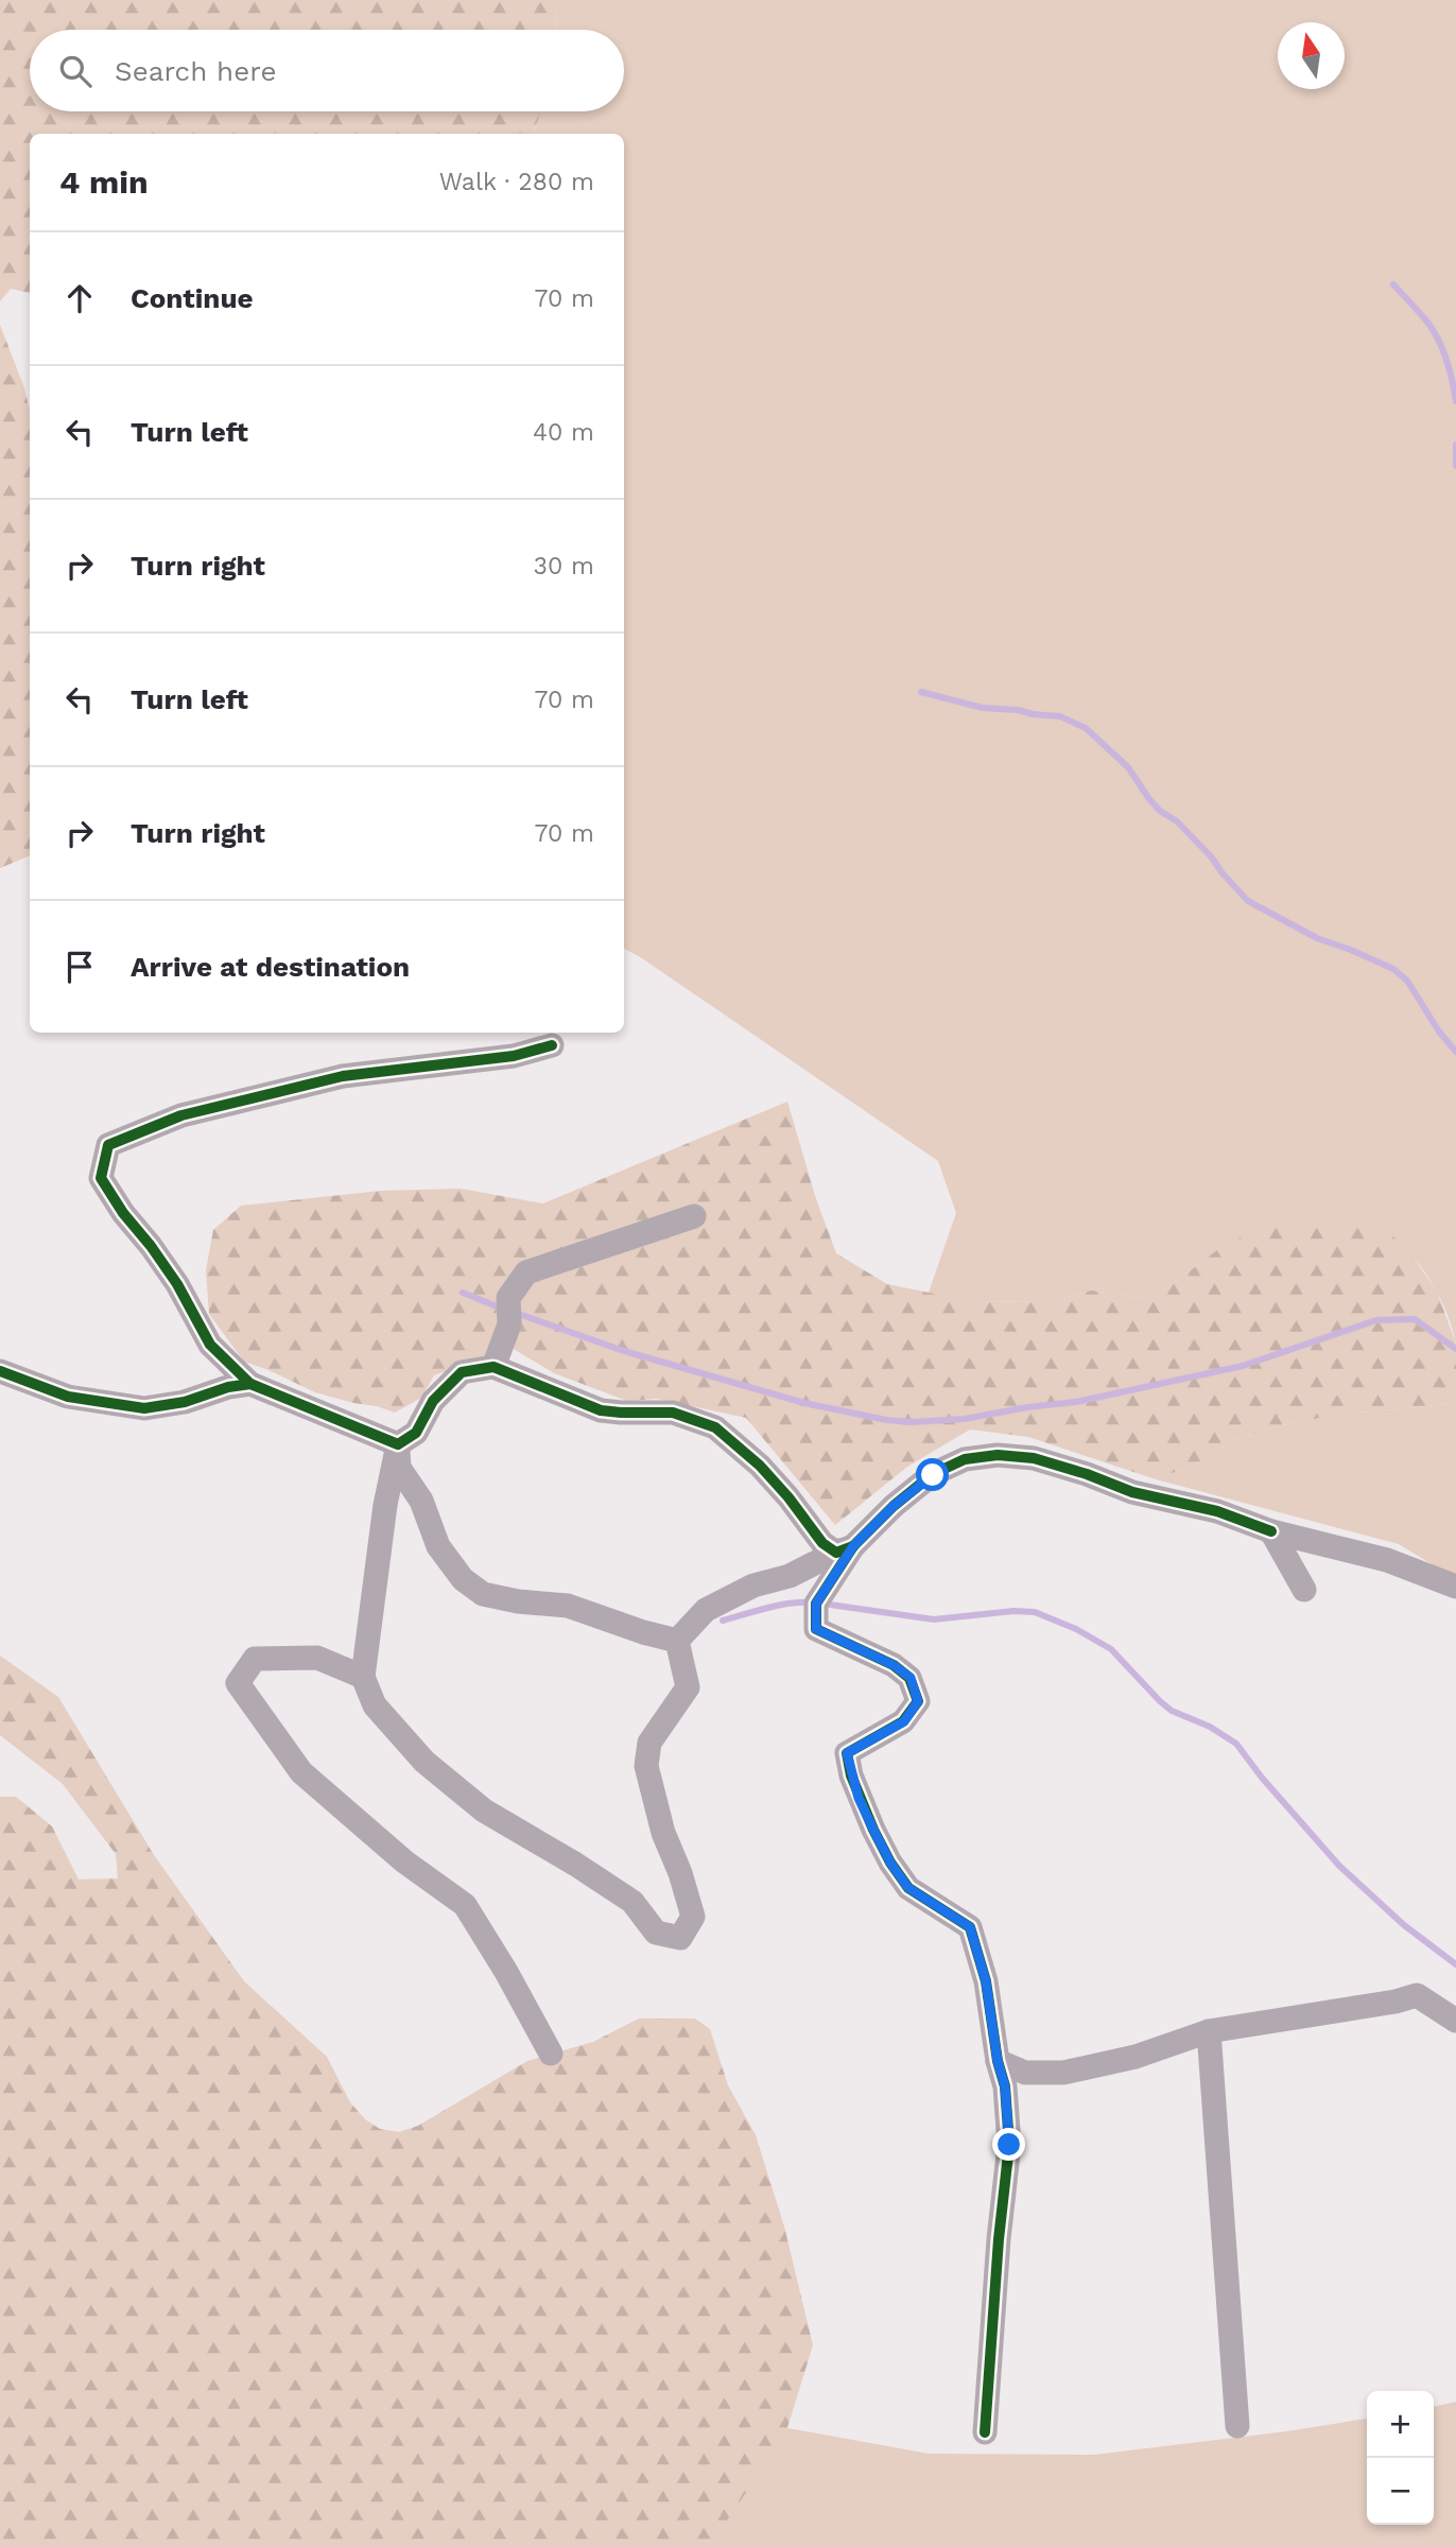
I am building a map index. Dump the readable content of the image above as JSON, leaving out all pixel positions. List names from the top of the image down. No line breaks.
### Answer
{"north":"top","page":{"search":"Search here","heading":["4 min","Walk · 280 m"],"list":[["Continue","70 m"],["Turn left","40 m"],["Turn right","30 m"],["Turn left","70 m"],["Turn right","70 m"],"Arrive at destination"],"map_buttons":["+","−"]}}
